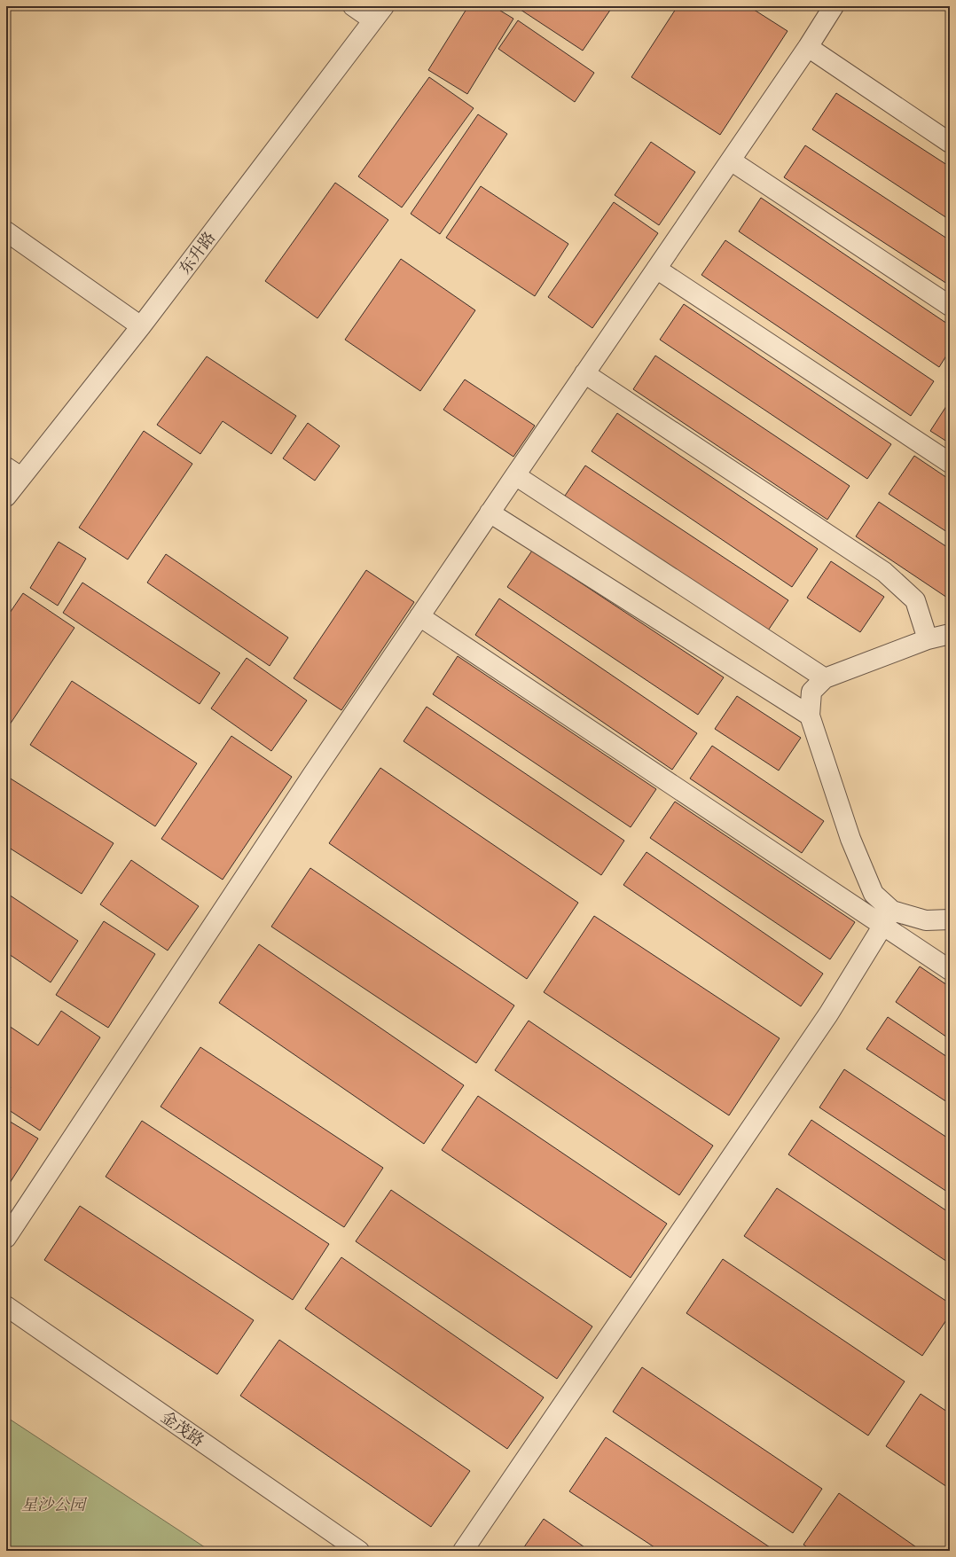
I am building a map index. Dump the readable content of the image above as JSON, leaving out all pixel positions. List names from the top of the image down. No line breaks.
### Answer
{"streets":{"street":["东升路","金茂路"]},"parks":["星沙公园"]}
